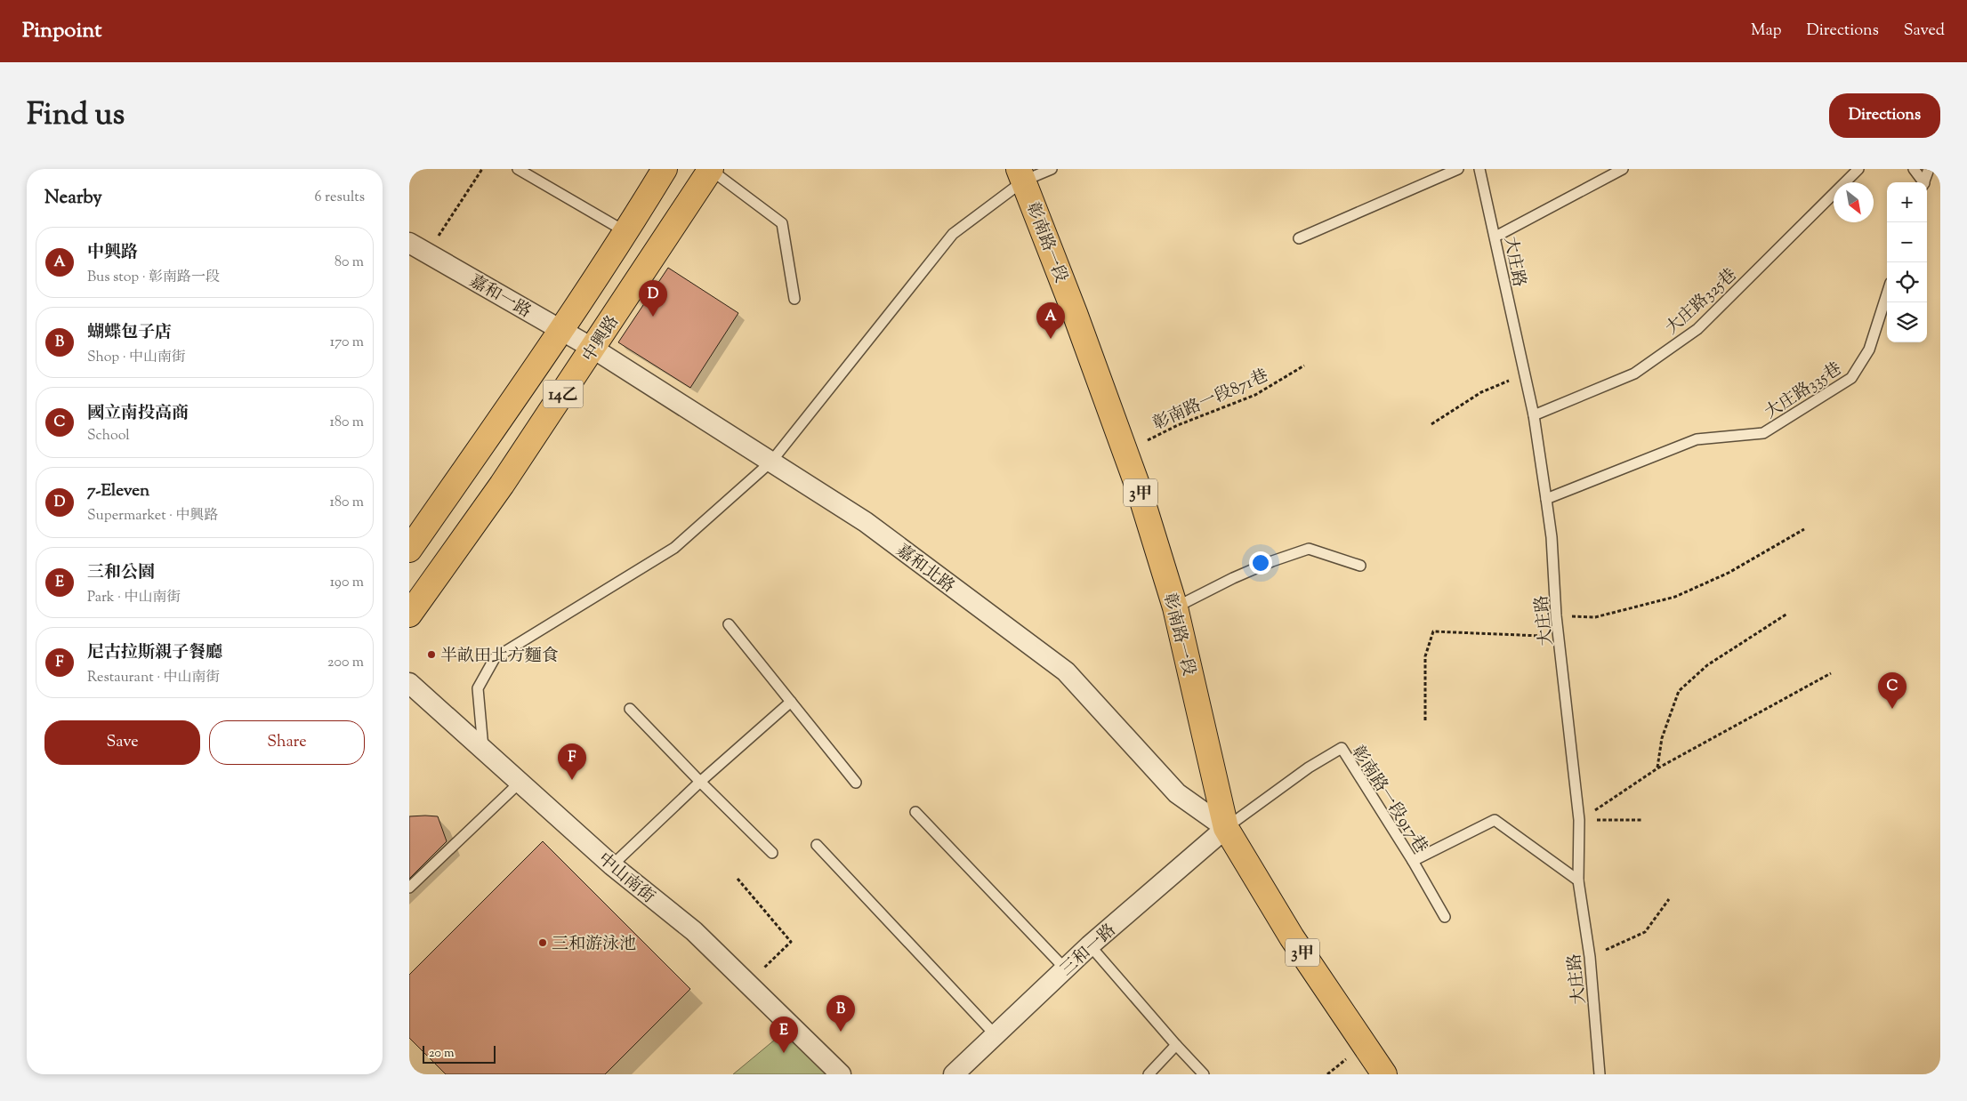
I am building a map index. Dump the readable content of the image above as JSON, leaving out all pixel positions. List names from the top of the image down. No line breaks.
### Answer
{"streets":{"main road":["彰南路一段","中興路","14乙","3甲"],"street":["嘉和一路","嘉和北路","中山南街","三和一路"],"lane":["大庄路","大庄路325巷","大庄路335巷","彰南路一段917巷"],"path":["彰南路一段871巷"]},"crossings":[["彰南路一段","彰南路一段871巷"],["彰南路一段","嘉和北路"],["彰南路一段","彰南路一段917巷"],["彰南路一段","三和一路"],["大庄路","大庄路325巷"],["大庄路","大庄路335巷"],["嘉和一路","中興路"],["嘉和一路","14乙"],["嘉和一路","嘉和北路"],["中興路","嘉和北路"],["嘉和北路","彰南路一段917巷"],["嘉和北路","三和一路"],["彰南路一段917巷","三和一路"]],"places":["半畝田北方麵食","三和游泳池"],"scale_bar":"20 m","north":"bottom right","page":{"header":"Pinpoint","nav":["Map","Directions","Saved"],"title":"Find us","buttons":["Directions",["Save","Share"]],"heading":["Nearby","6 results"],"map_buttons":["+","−"],"list":[{"mark":"A","name":"中興路","note":"Bus stop · 彰南路一段","value":"80 m"},{"mark":"B","name":"蝴蝶包子店","note":"Shop · 中山南街","value":"170 m"},{"mark":"C","name":"國立南投高商","note":"School","value":"180 m"},{"mark":"D","name":"7-Eleven","note":"Supermarket · 中興路","value":"180 m"},{"mark":"E","name":"三和公園","note":"Park · 中山南街","value":"190 m"},{"mark":"F","name":"尼古拉斯親子餐廳","note":"Restaurant · 中山南街","value":"200 m"}],"pins":["D","A","C","F","B","E"],"scale":"20 m"}}
